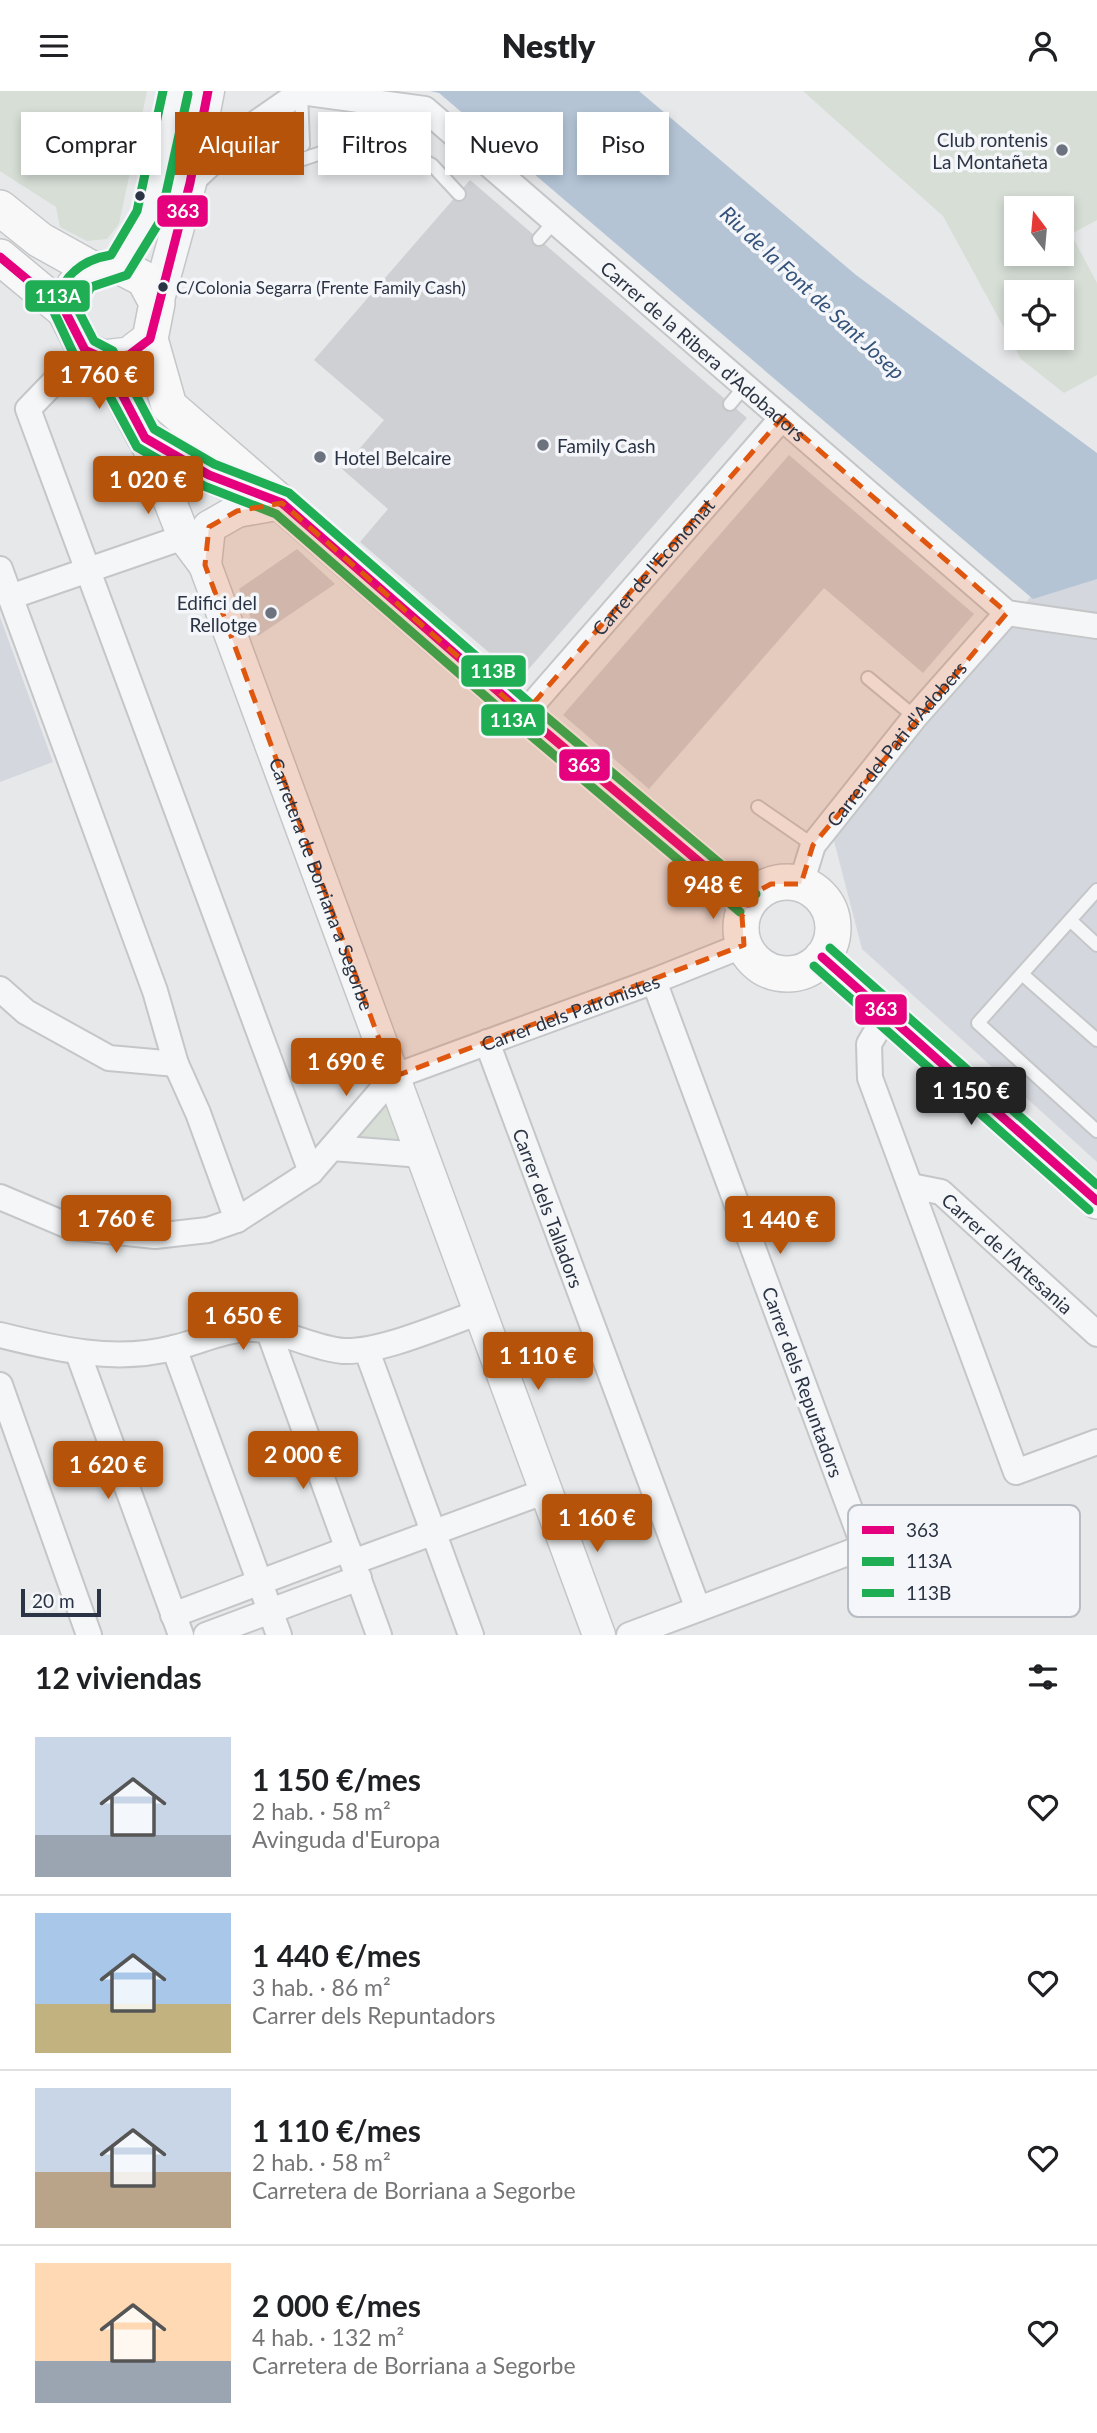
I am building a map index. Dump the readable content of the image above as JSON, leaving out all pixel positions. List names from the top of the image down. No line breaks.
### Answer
{"streets":{"street":["Carrer de la Ribera d'Adobadors","Carrer de l'Economat","Carrer del Pati d'Adobers","Carretera de Borriana a Segorbe","Carrer dels Patronistes","Carrer dels Talladors","Carrer de l'Artesania","Carrer dels Repuntadors"]},"crossings":[["Carrer de la Ribera d'Adobadors","Carrer de l'Economat"],["Carrer de la Ribera d'Adobadors","Carrer del Pati d'Adobers"],["Carrer del Pati d'Adobers","Carrer dels Patronistes"],["Carretera de Borriana a Segorbe","Carrer dels Patronistes"],["Carrer dels Patronistes","Carrer dels Talladors"],["Carrer dels Patronistes","Carrer dels Repuntadors"],["Carrer dels Talladors","Carrer dels Repuntadors"]],"water":["Riu de la Font de Sant Josep"],"places":["Club rontenis La Montañeta","C/Colonia Segarra (Frente Family Cash)","Family Cash","Hotel Belcaire","Edifici del Rellotge"],"lines":["transit line 363","transit line 113A","transit line 113B"],"legend":["363","113A","113B"],"scale_bar":"20 m","north":"top","page":{"header":"Nestly","chip":["Comprar","Alquilar","Filtros","Nuevo","Piso"],"price":["1 760 €","1 020 €","948 €","1 690 €","1 150 €","1 760 €","1 440 €","1 650 €","1 110 €","2 000 €","1 620 €","1 160 €"],"scale":"20 m","heading":"12 viviendas","list":[{"name":"1 150 €/mes","note":"2 hab. · 58 m² · Avinguda d'Europa"},{"name":"1 440 €/mes","note":"3 hab. · 86 m² · Carrer dels Repuntadors"},{"name":"1 110 €/mes","note":"2 hab. · 58 m² · Carretera de Borriana a Segorbe"},{"name":"2 000 €/mes","note":"4 hab. · 132 m² · Carretera de Borriana a Segorbe"}]}}
